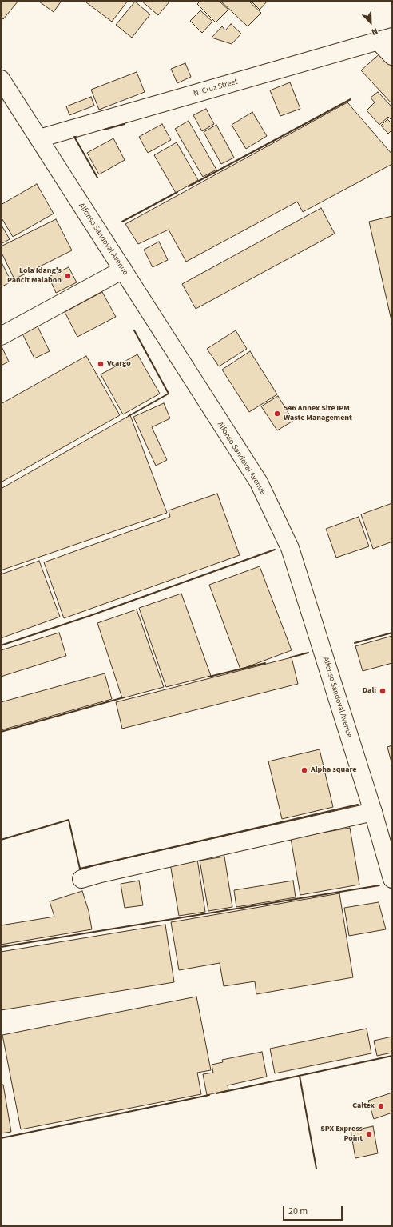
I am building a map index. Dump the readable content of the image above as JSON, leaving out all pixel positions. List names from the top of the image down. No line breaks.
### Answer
{"streets":{"main road":["N. Cruz Street","Alfonso Sandoval Avenue"]},"crossings":[["N. Cruz Street","Alfonso Sandoval Avenue"]],"places":["Lola Idang's Pancit Malabon","Vcargo","546 Annex Site IPM Waste Management","Dali","Alpha square","Caltex","SPX Express Point"],"scale_bar":"20 m","north":"bottom right"}
